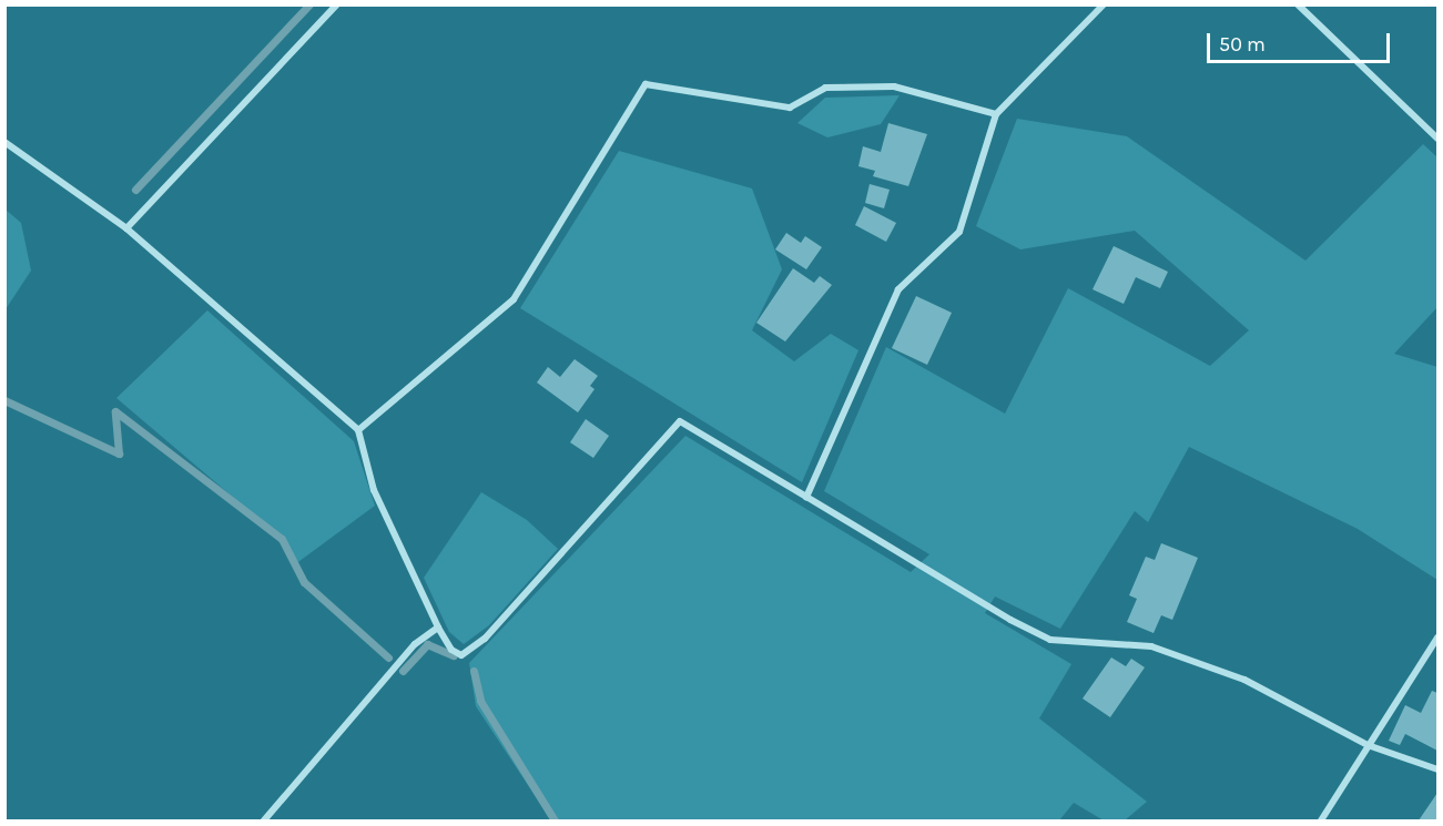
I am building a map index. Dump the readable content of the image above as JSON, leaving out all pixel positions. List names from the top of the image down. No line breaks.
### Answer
{"scale_bar":"50 m"}
